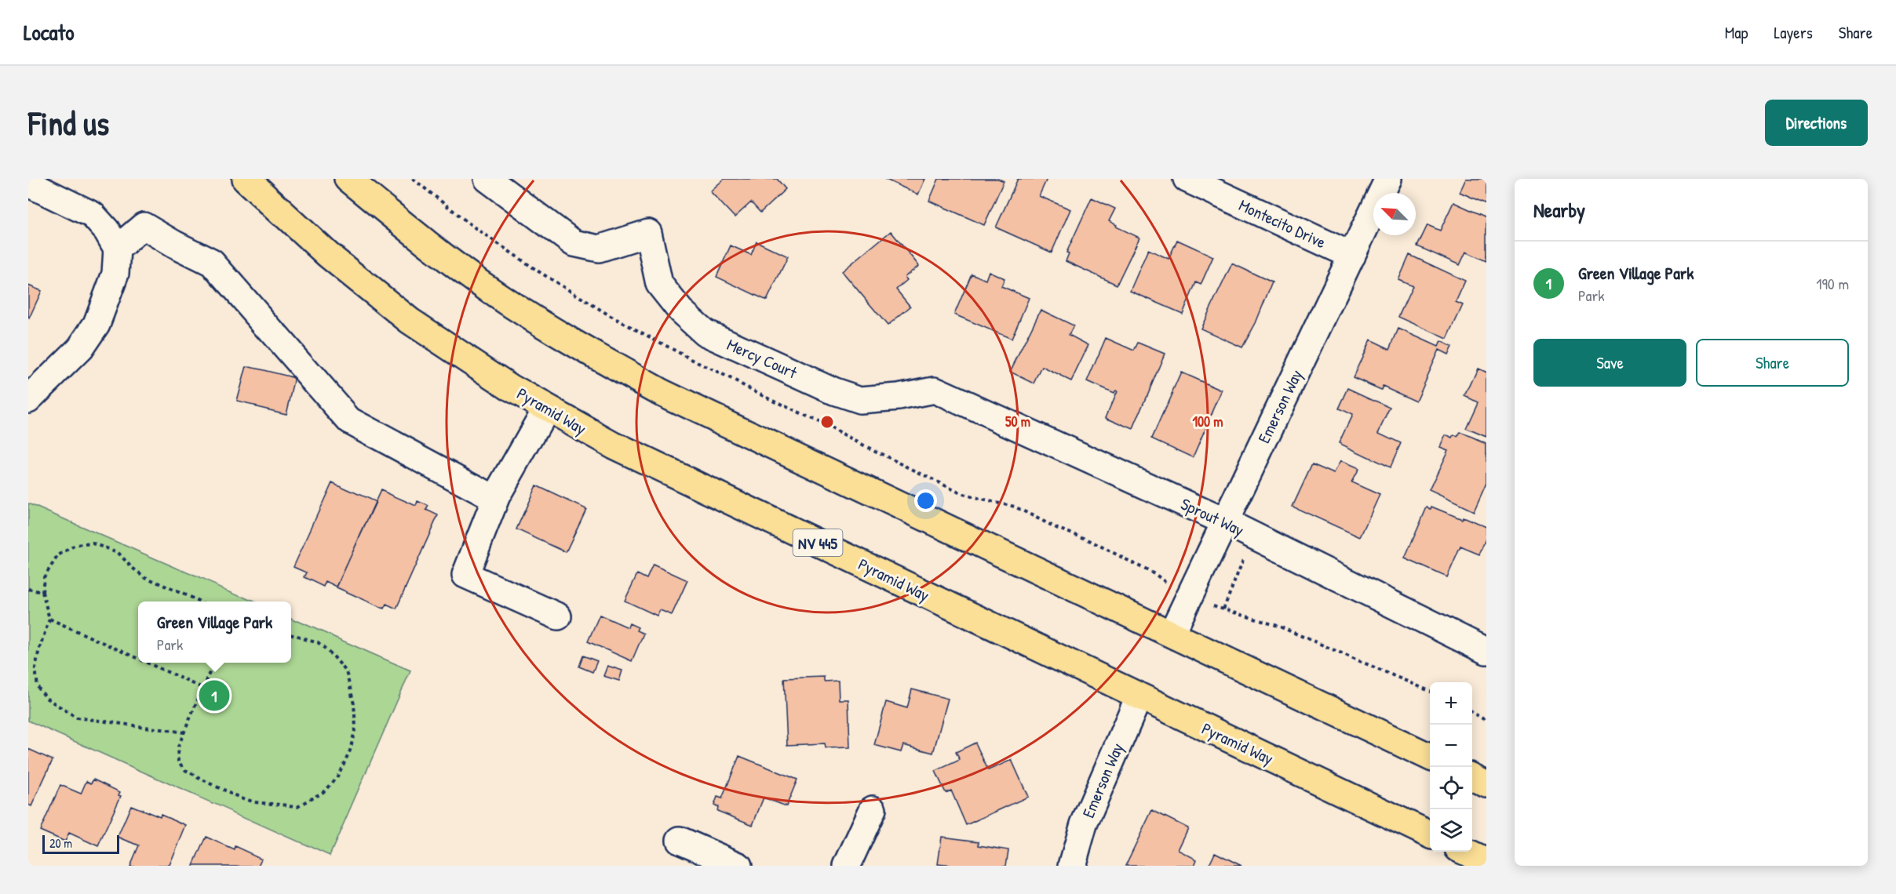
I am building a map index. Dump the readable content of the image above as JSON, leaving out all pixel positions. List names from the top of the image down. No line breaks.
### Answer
{"streets":{"main road":["Pyramid Way","NV 445"],"street":["Montecito Drive","Mercy Court","Emerson Way","Sprout Way"]},"crossings":[["Montecito Drive","Emerson Way"],["Mercy Court","Sprout Way"],["Emerson Way","Pyramid Way"],["Emerson Way","Sprout Way"]],"scale_bar":"20 m","north":"top left","page":{"header":"Locato","nav":["Map","Layers","Share"],"buttons":["Directions",["Save","Share"]],"title":"Find us","heading":"Nearby","list":[{"mark":"1","name":"Green Village Park","note":"Park","value":"190 m"}],"popup":["Green Village Park","Park"],"pins":"1","map_buttons":["+","−"],"scale":"20 m"},"rings":["50 m","100 m"]}
